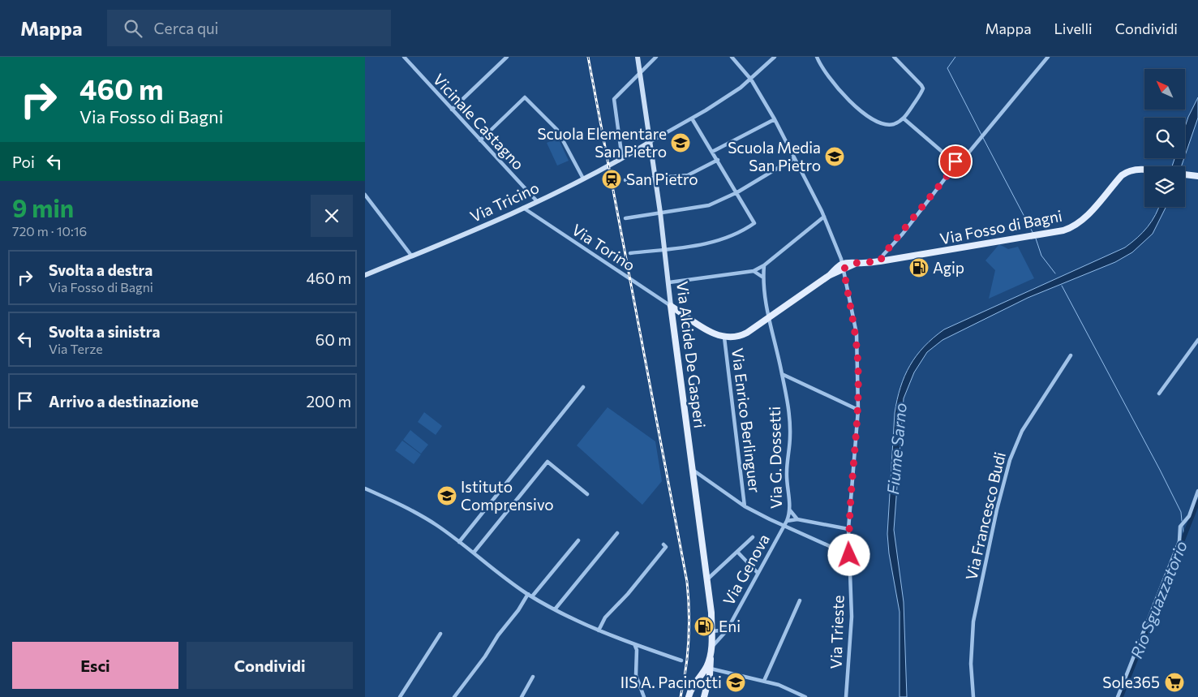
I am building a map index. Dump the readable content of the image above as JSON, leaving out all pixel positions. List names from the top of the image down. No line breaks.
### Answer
{"streets":{"main road":["Via Fosso di Bagni","Via Alcide De Gasperi"],"street":["Vicinale Castagno","Via Tricino","Via Torino","Via Enrico Berlinguer","Via G. Dossetti","Via Francesco Budi","Via Genova","Via Trieste"]},"crossings":[["Vicinale Castagno","Via Tricino"],["Via Tricino","Via Torino"],["Via Tricino","Via Alcide De Gasperi"],["Via Fosso di Bagni","Via Enrico Berlinguer"],["Via Fosso di Bagni","Via G. Dossetti"],["Via Fosso di Bagni","Via Trieste"],["Via Torino","Via Alcide De Gasperi"],["Via Alcide De Gasperi","Via Genova"],["Via G. Dossetti","Via Genova"]],"water":["Fiume Sarno","Rio Sguazzatorio"],"places":{"school or university":["Scuola Elementare San Pietro","Scuola Media San Pietro","Istituto Comprensivo","IIS A. Pacinotti"],"station":["San Pietro"],"fuel station":["Agip","Eni"],"supermarket":["Sole365"]},"north":"top left","page":{"header":"Mappa","search":"Cerca qui","nav":["Mappa","Livelli","Condividi"],"turn":["460 m","Via Fosso di Bagni"],"then":"Poi","heading":["9 min","720 m · 10:16"],"list":[{"name":"Svolta a destra","note":"Via Fosso di Bagni","value":"460 m"},{"name":"Svolta a sinistra","note":"Via Terze","value":"60 m"},{"name":"Arrivo a destinazione","value":"200 m"}],"buttons":["Esci","Condividi"]}}
